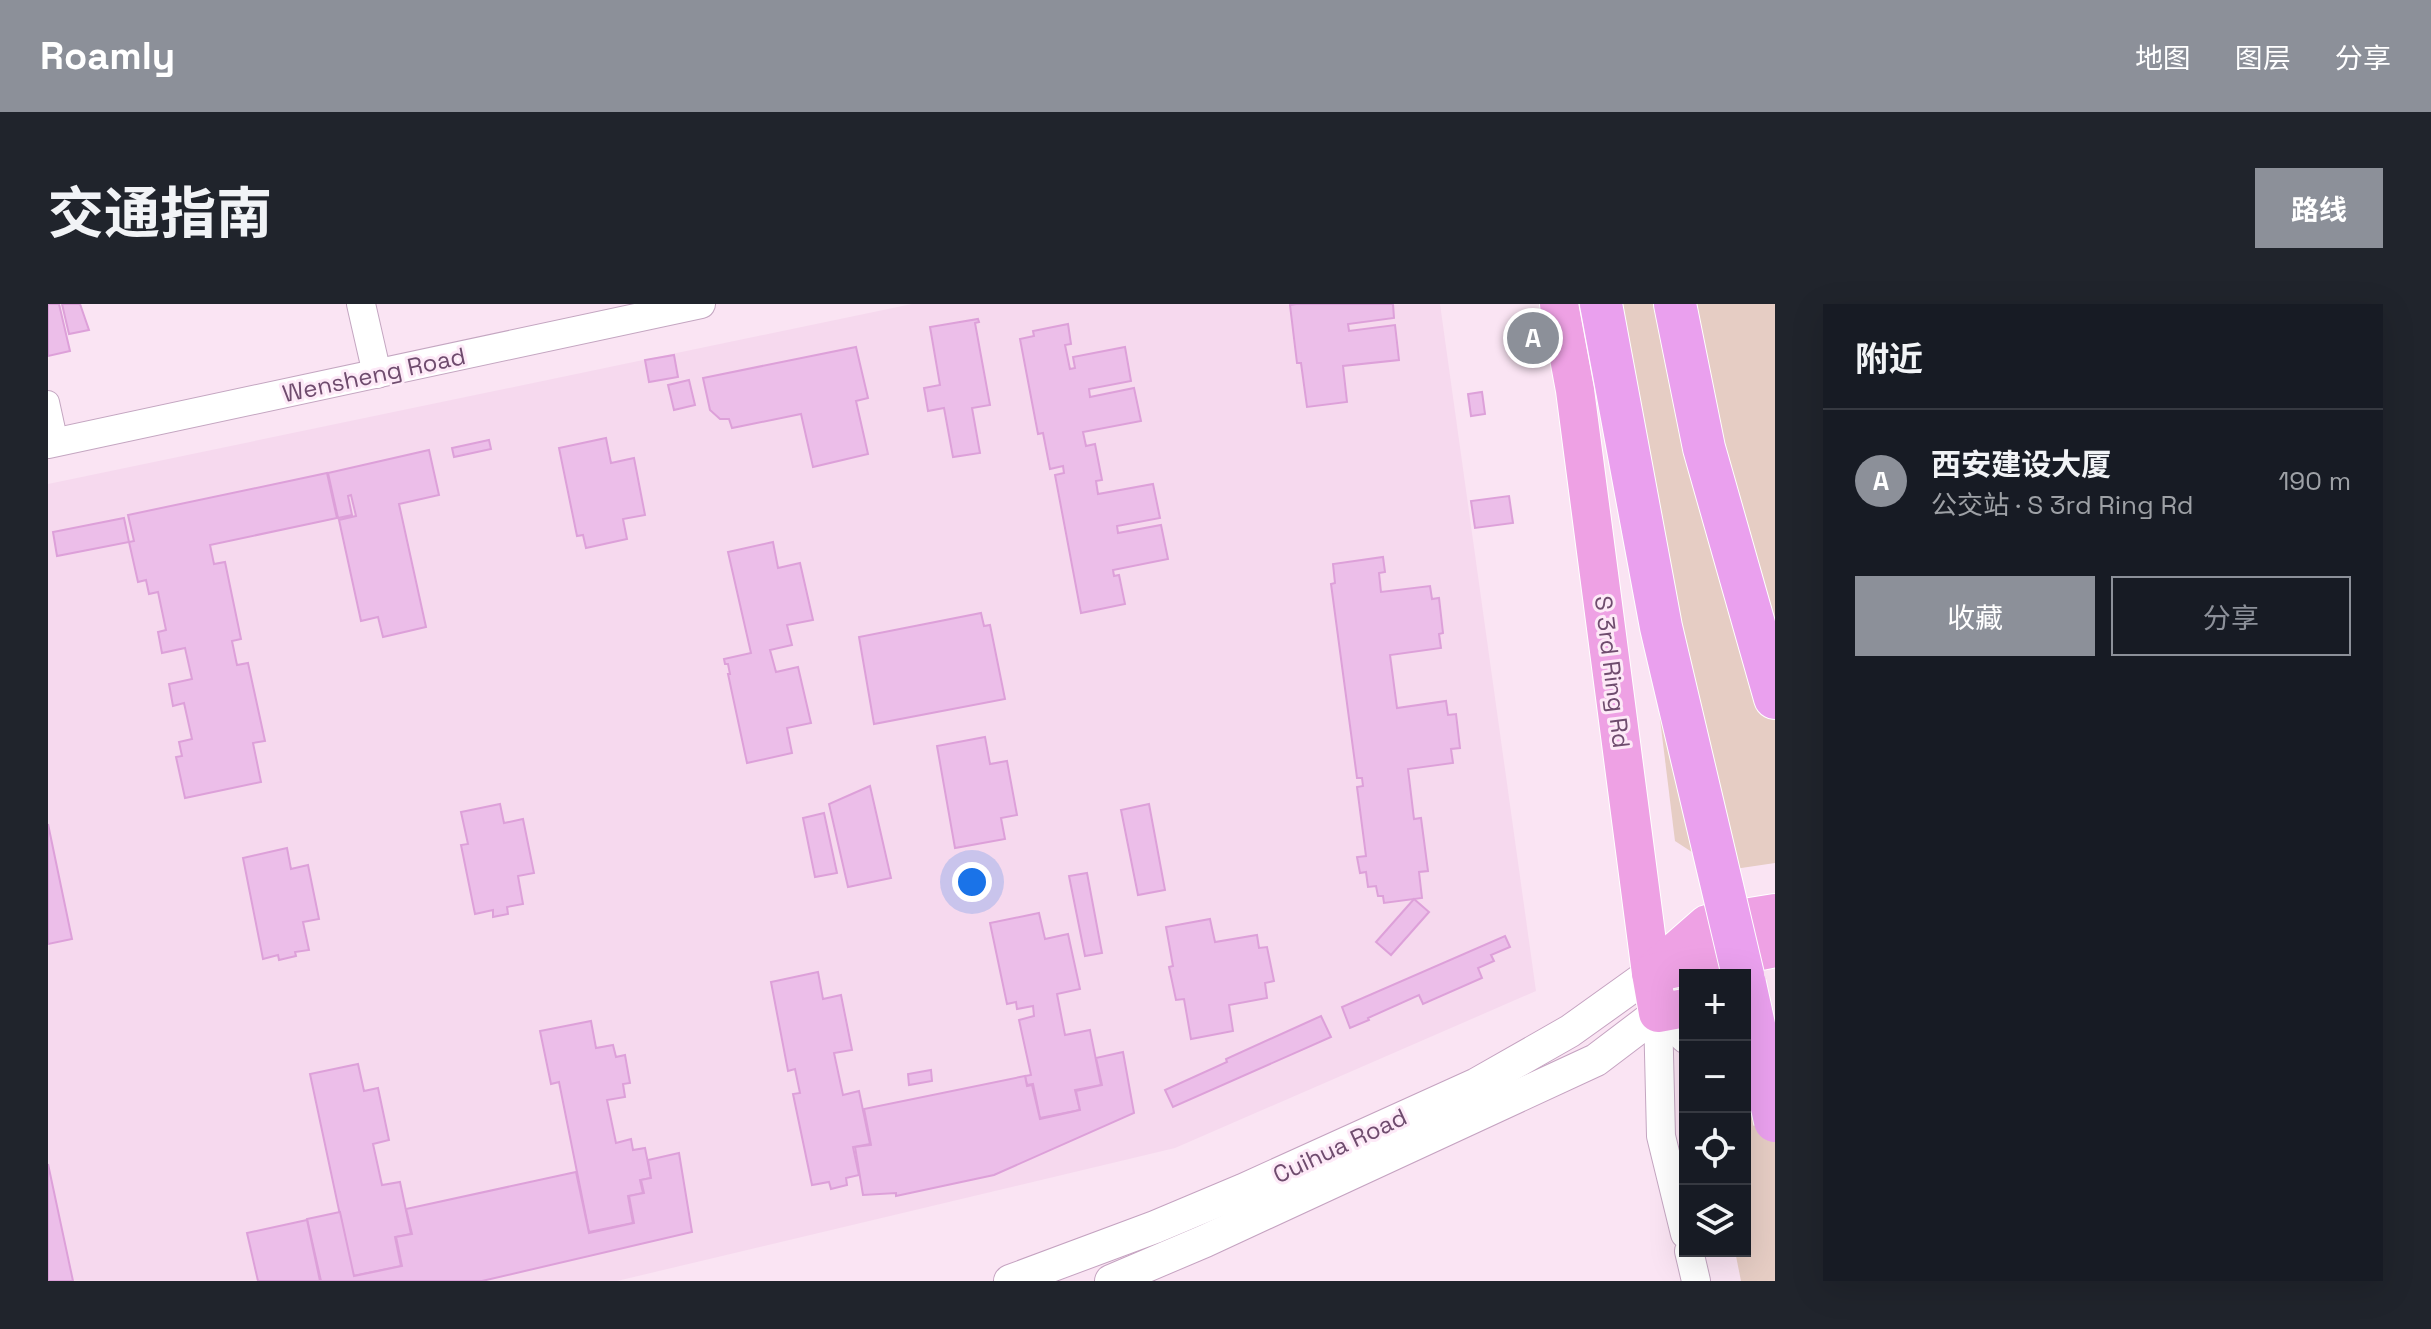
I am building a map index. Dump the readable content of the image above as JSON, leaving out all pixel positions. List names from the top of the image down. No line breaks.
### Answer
{"streets":{"highway":["S 3rd Ring Rd"],"main road":["Cuihua Road"],"street":["Wensheng Road"]},"crossings":[["S 3rd Ring Rd","Cuihua Road"]],"page":{"header":"Roamly","nav":["地图","图层","分享"],"title":"交通指南","buttons":["路线",["收藏","分享"]],"heading":"附近","pins":"A","list":[{"mark":"A","name":"西安建设大厦","note":"公交站 · S 3rd Ring Rd","value":"190 m"}],"map_buttons":["+","−"]}}
